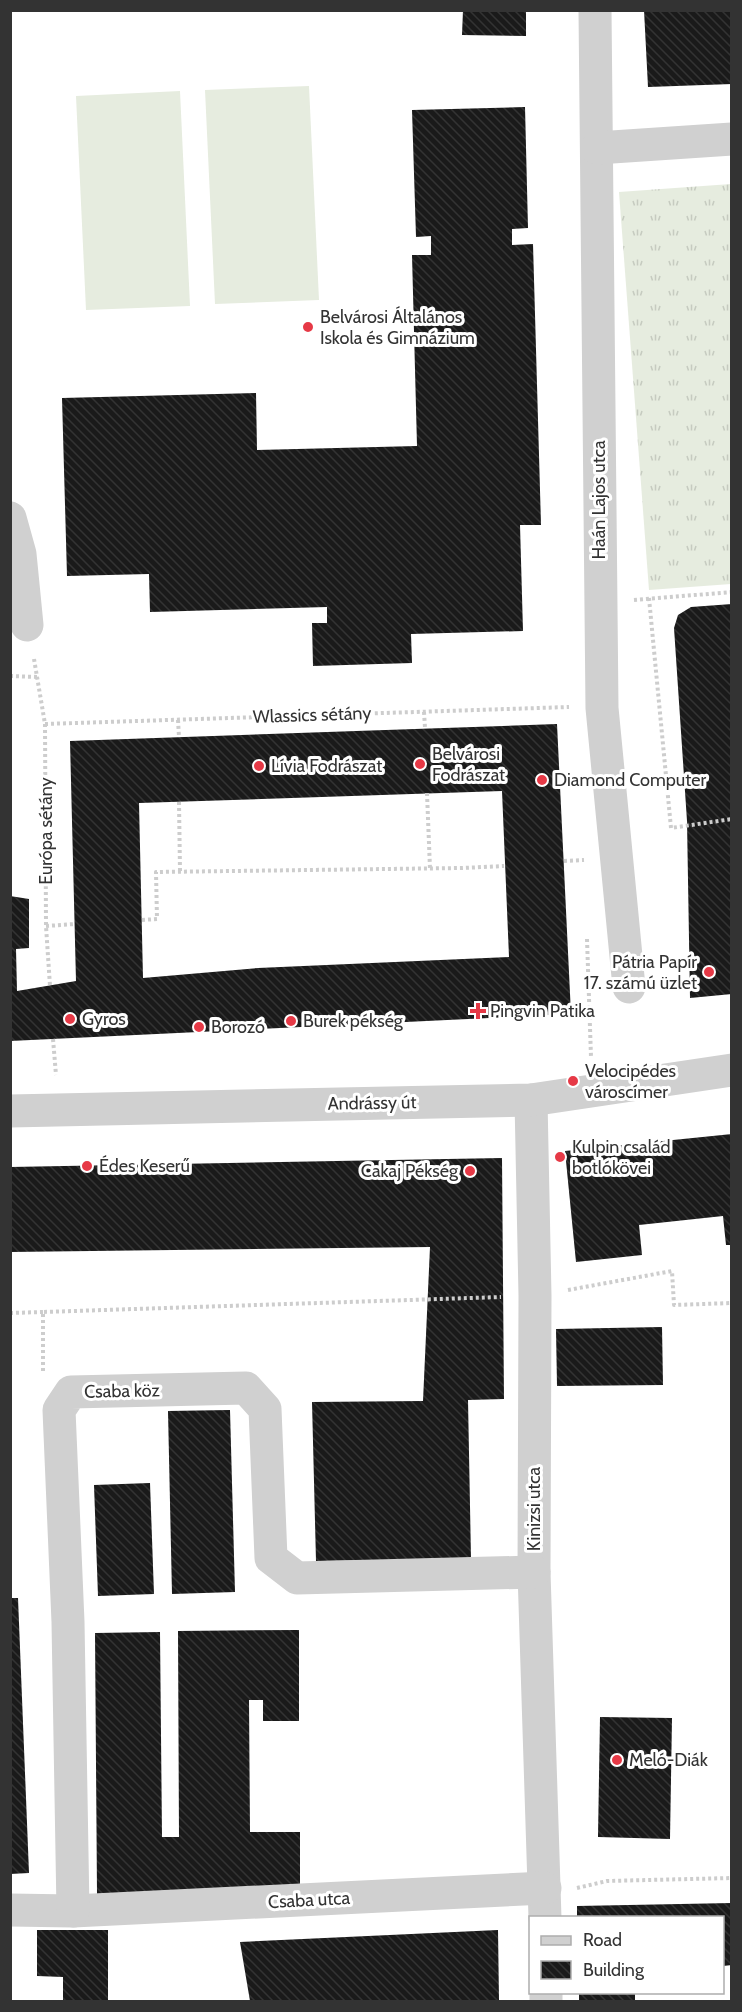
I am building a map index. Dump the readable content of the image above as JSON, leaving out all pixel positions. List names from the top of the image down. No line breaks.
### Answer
{"streets":{"street":["Haán Lajos utca","Andrássy út","Csaba köz","Kinizsi utca","Csaba utca"],"path":["Wlassics sétány","Európa sétány"]},"crossings":[["Wlassics sétány","Európa sétány"],["Andrássy út","Kinizsi utca"],["Csaba köz","Kinizsi utca"],["Csaba köz","Csaba utca"],["Kinizsi utca","Csaba utca"]],"places":{"other":["Belvárosi Általános Iskola és Gimnázium","Belvárosi Fodrászat","Lívia Fodrászat","Diamond Computer","Pátria Papír 17. számú üzlet","Gyros","Burek pékség","Borozó","Velocipédes városcímer","Kulpin család botlókövei","Édes Keserű","Cakaj Pékség","Meló-Diák"],"health":["Pingvin Patika"]},"legend":["Road","Building"]}
